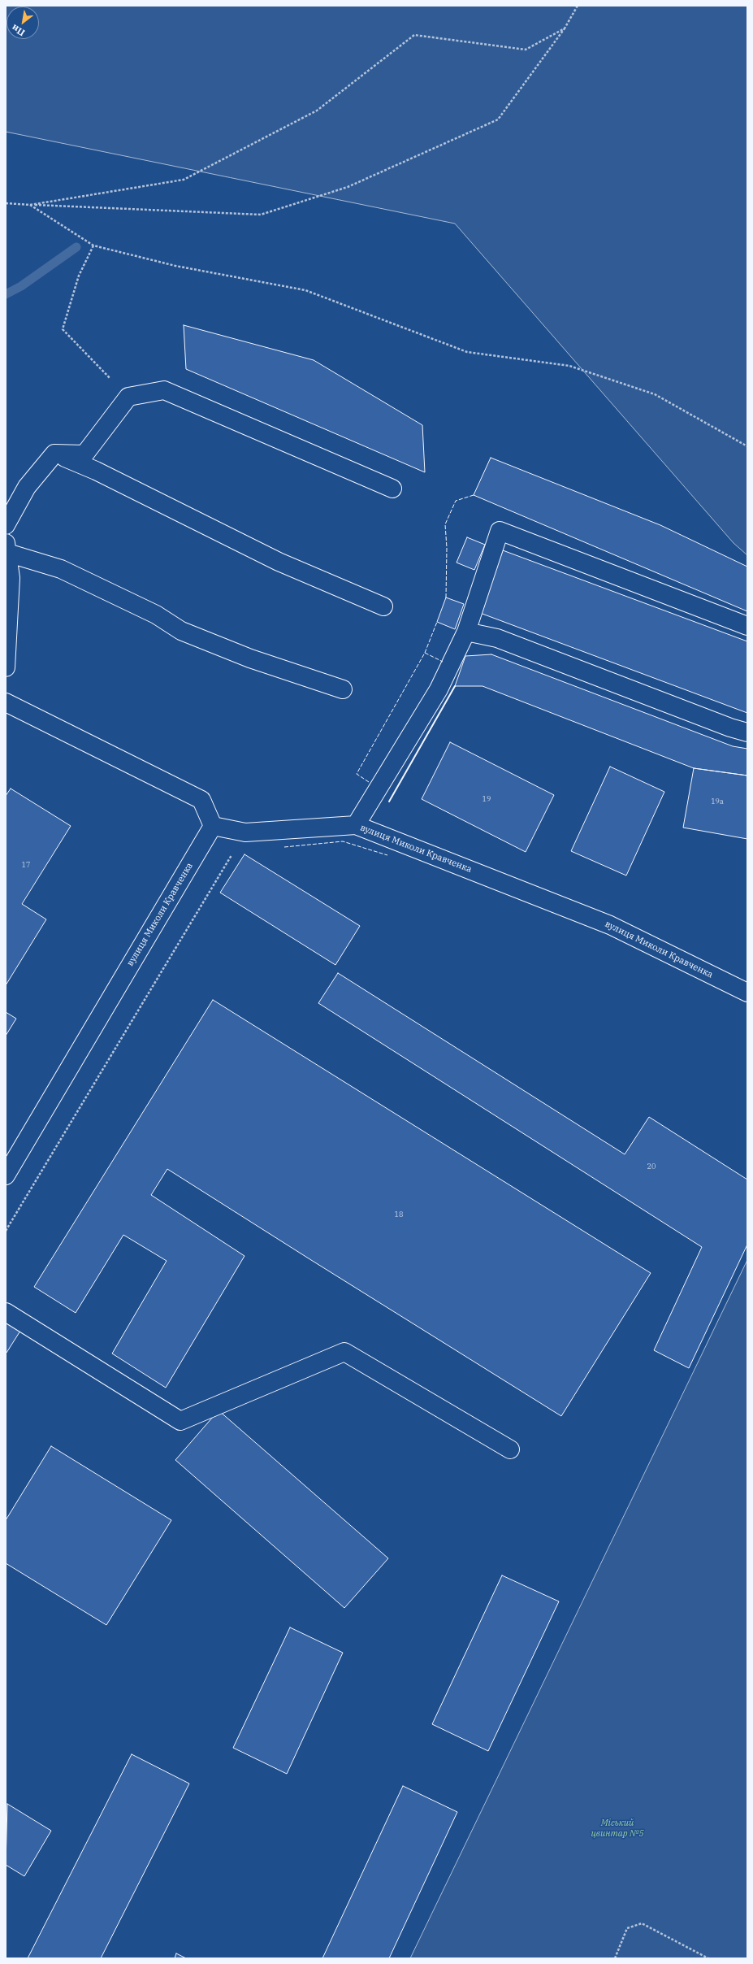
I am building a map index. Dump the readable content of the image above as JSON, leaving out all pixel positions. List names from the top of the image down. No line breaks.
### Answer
{"streets":{"street":["вулиця Миколи Кравченка"]},"parks":["Міський цвинтар №5"],"house_numbers":["19","19а","17","20","18"],"north":"bottom left"}
